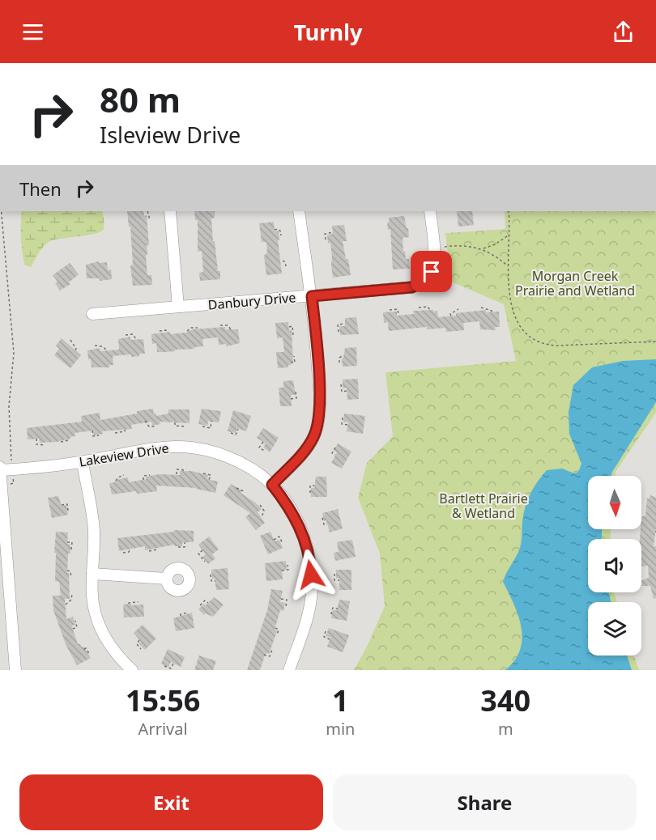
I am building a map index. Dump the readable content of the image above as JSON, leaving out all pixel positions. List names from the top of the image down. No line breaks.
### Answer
{"streets":{"street":["Danbury Drive","Lakeview Drive"]},"parks":["Morgan Creek Prairie and Wetland","Bartlett Prairie & Wetland"],"north":"bottom","page":{"header":"Turnly","turn":["80 m","Isleview Drive"],"then":"Then","eta":["15:56","Arrival","1","min","340","m"],"buttons":["Exit","Share"]}}
